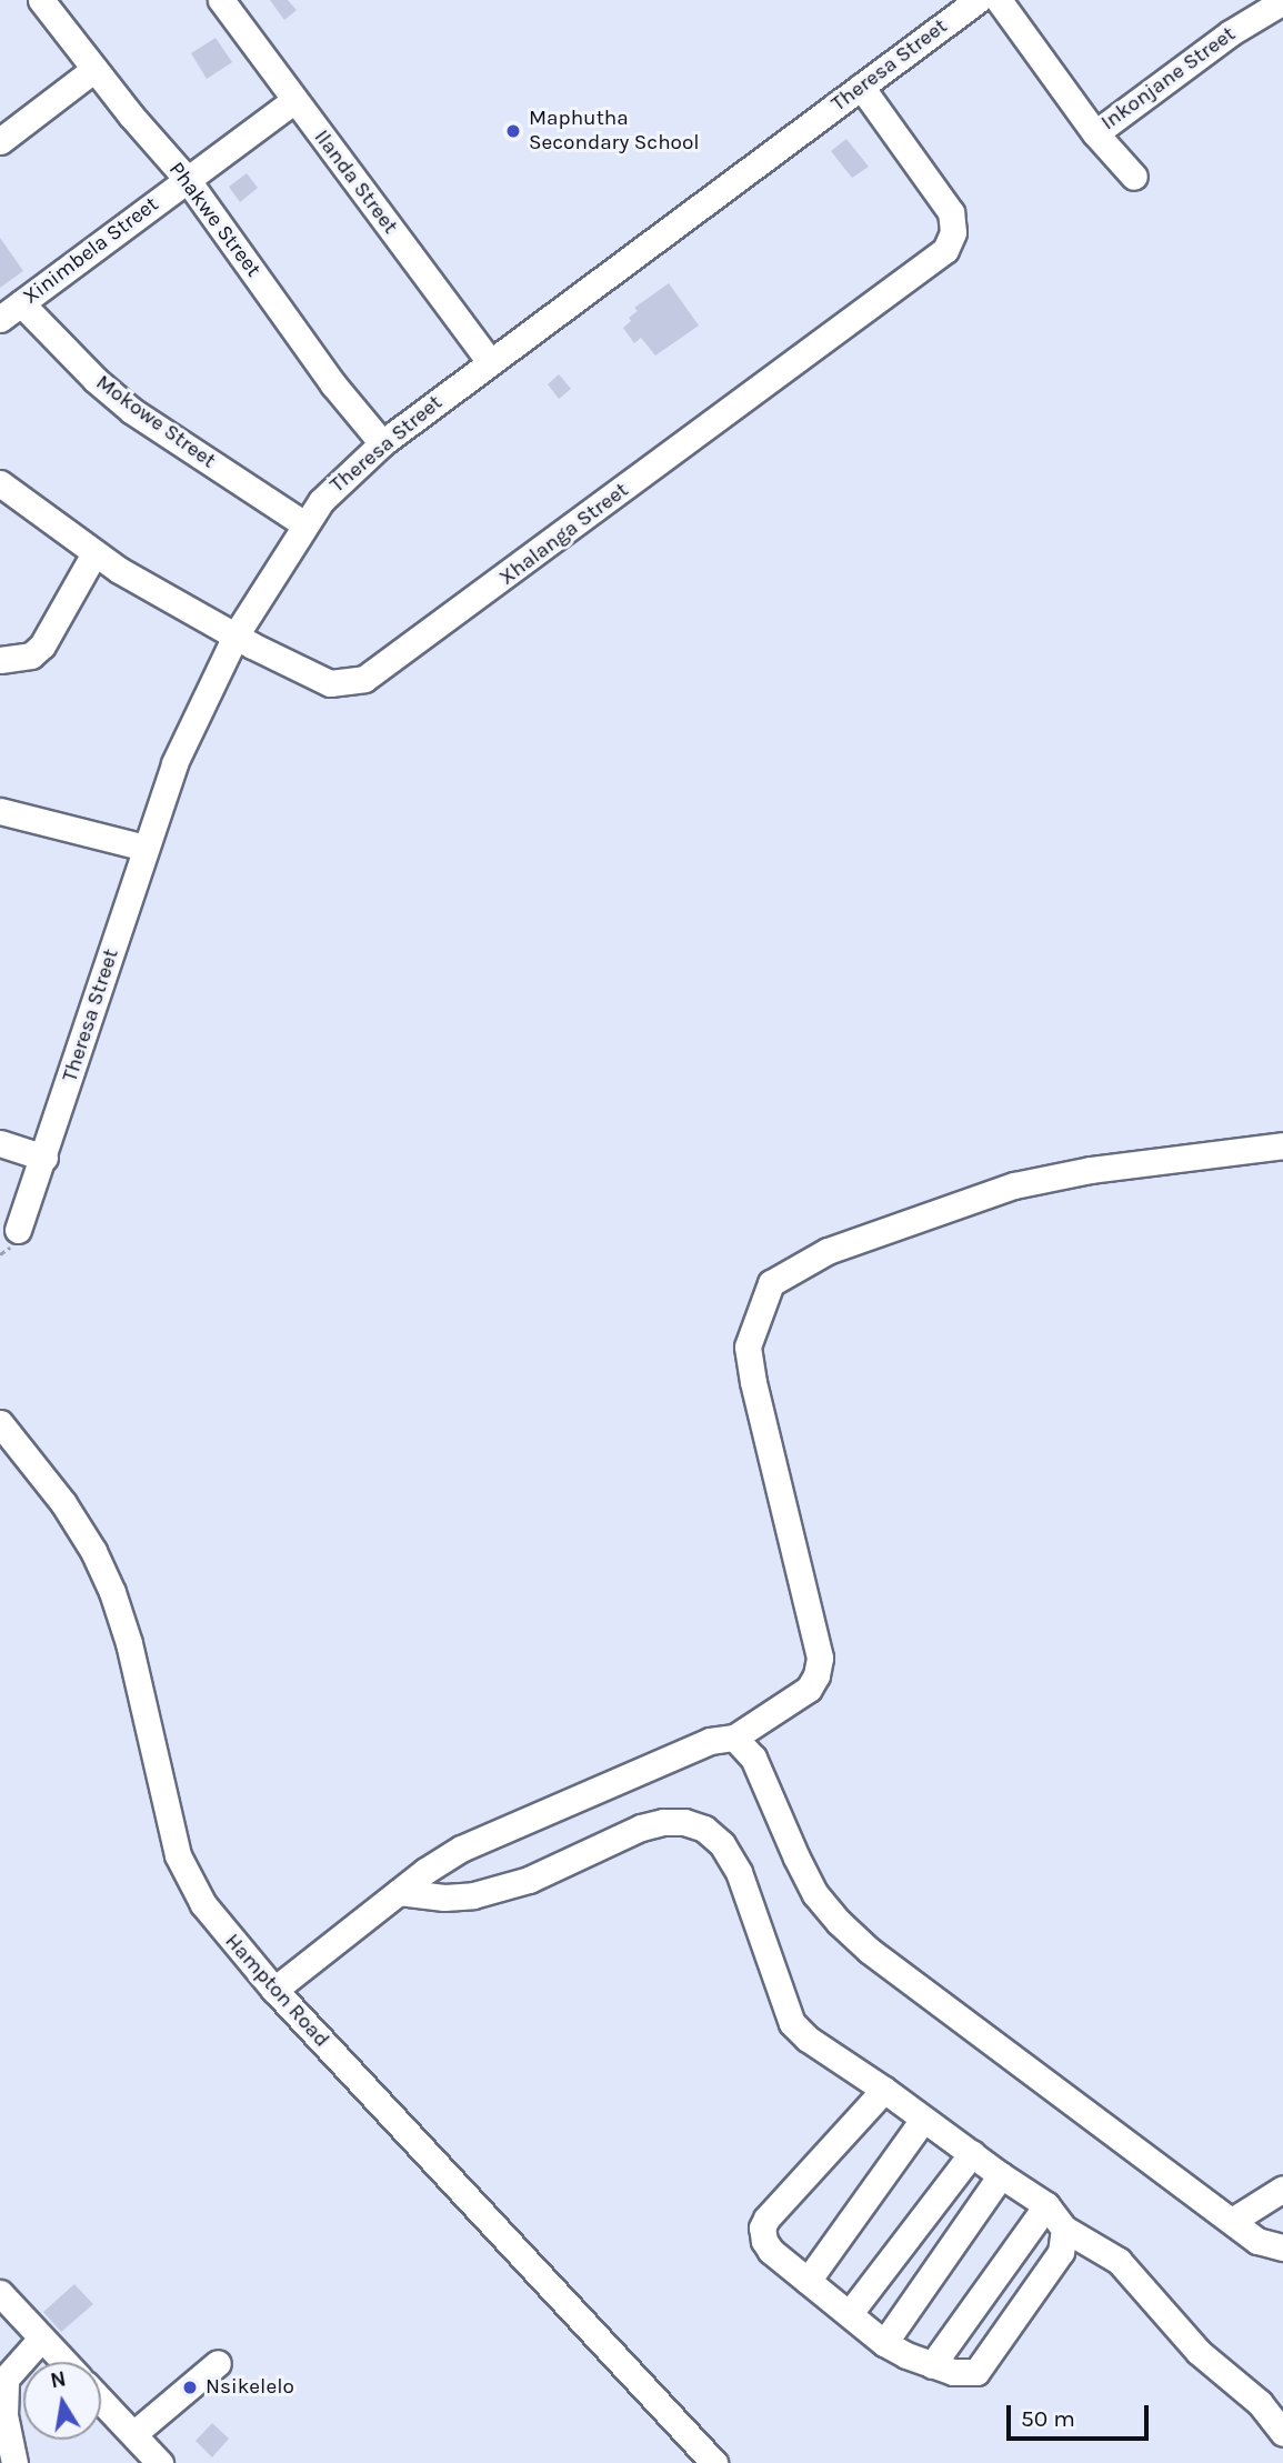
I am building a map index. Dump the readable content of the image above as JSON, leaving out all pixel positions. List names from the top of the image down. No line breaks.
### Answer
{"streets":{"street":["Theresa Street","Inkonjane Street","Ilanda Street","Phakwe Street","Xinimbela Street","Mokowe Street","Xhalanga Street","Hampton Road"]},"crossings":[["Theresa Street","Ilanda Street"],["Theresa Street","Phakwe Street"],["Theresa Street","Mokowe Street"],["Theresa Street","Xhalanga Street"],["Ilanda Street","Xinimbela Street"],["Phakwe Street","Xinimbela Street"],["Xinimbela Street","Mokowe Street"]],"places":["Maphutha Secondary School","Nsikelelo"],"scale_bar":"50 m","north":"top"}
